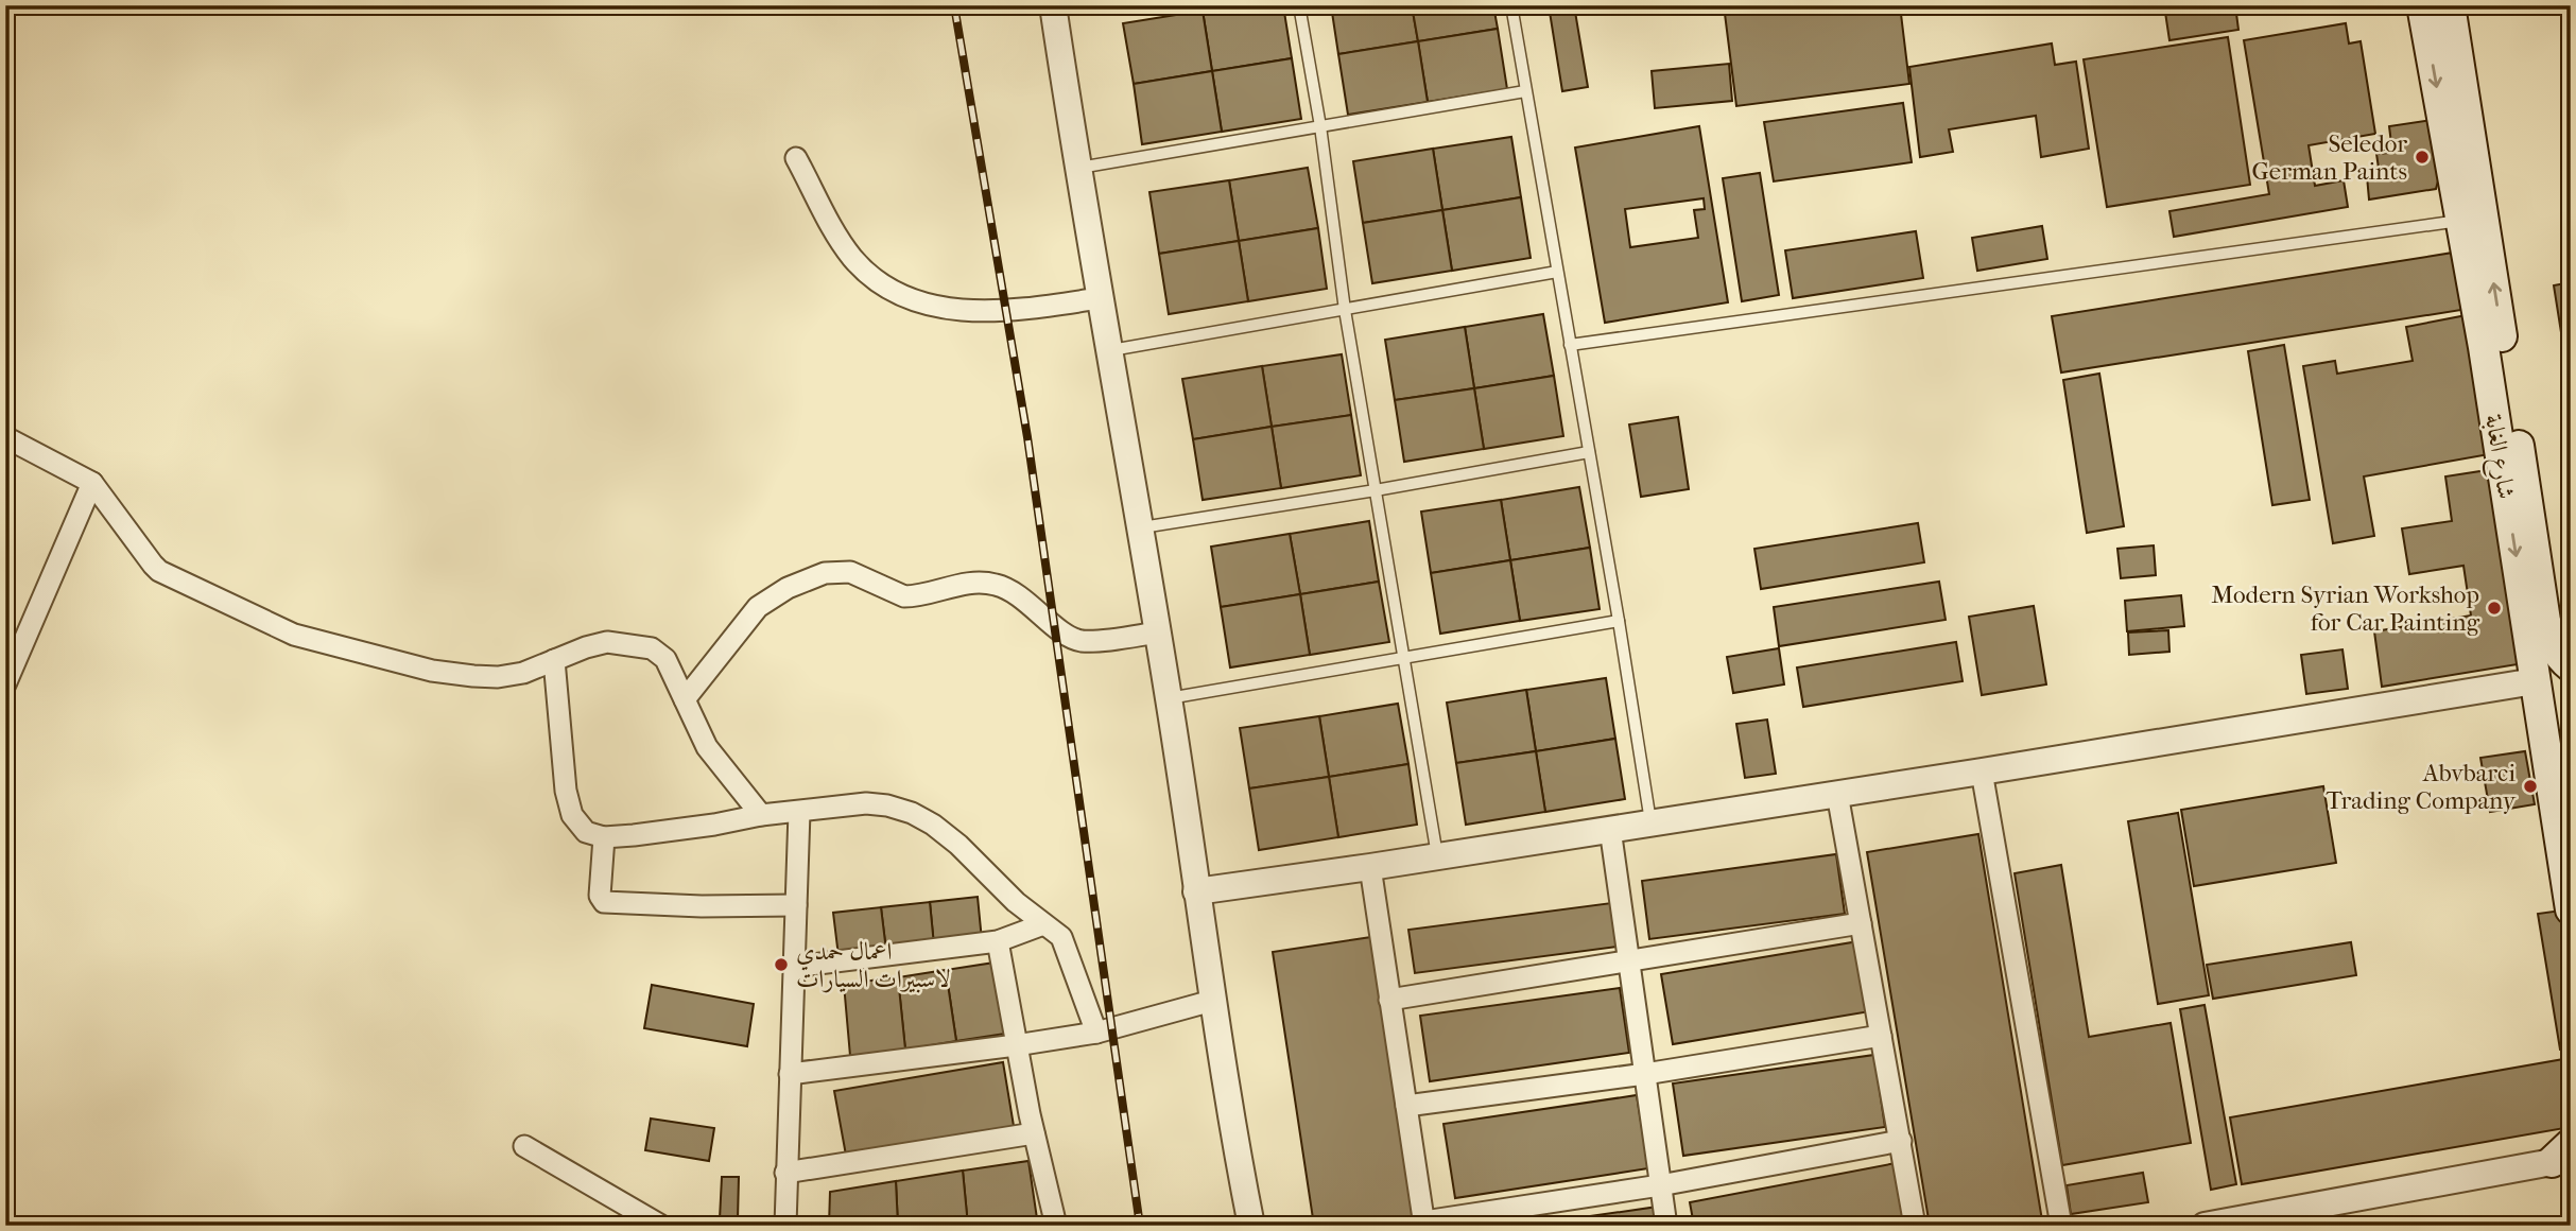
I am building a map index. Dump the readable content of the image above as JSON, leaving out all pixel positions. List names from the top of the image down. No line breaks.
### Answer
{"streets":{"main road":["شارع الغابة"]},"places":["Seledor German Paints","Modern Syrian Workshop for Car Painting","Abvbarci Trading Company","اعمال حمدي لاسبيرات السيارات"]}
